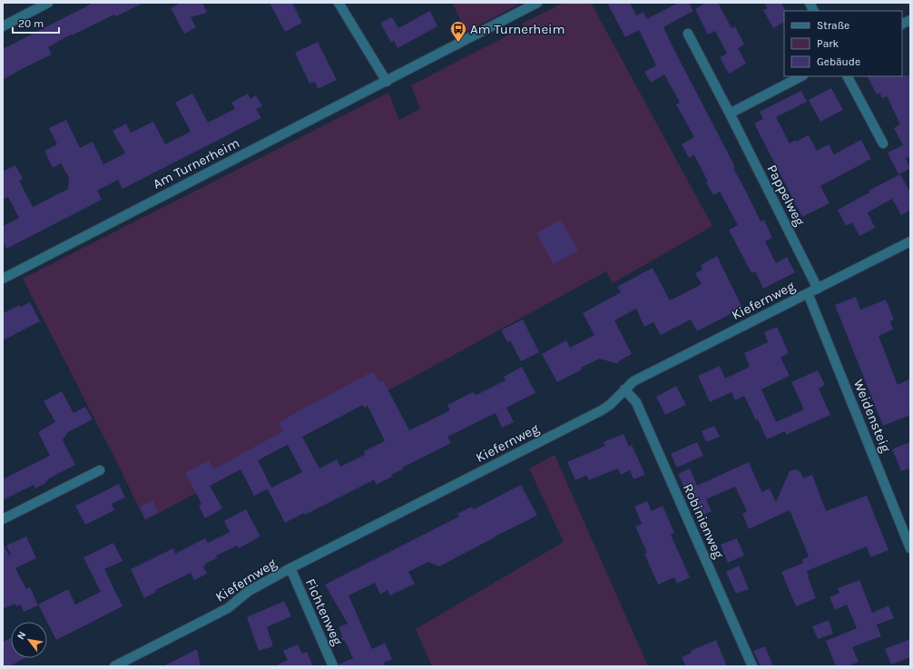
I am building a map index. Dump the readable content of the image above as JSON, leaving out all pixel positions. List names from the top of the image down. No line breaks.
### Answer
{"streets":{"street":["Am Turnerheim","Pappelweg","Kiefernweg","Weidensteig","Robinienweg","Fichtenweg"]},"crossings":[["Pappelweg","Kiefernweg"],["Kiefernweg","Weidensteig"],["Kiefernweg","Robinienweg"],["Kiefernweg","Fichtenweg"]],"places":{"bus stop":["Am Turnerheim"]},"legend":["Straße","Park","Gebäude"],"scale_bar":"20 m","north":"top left"}
